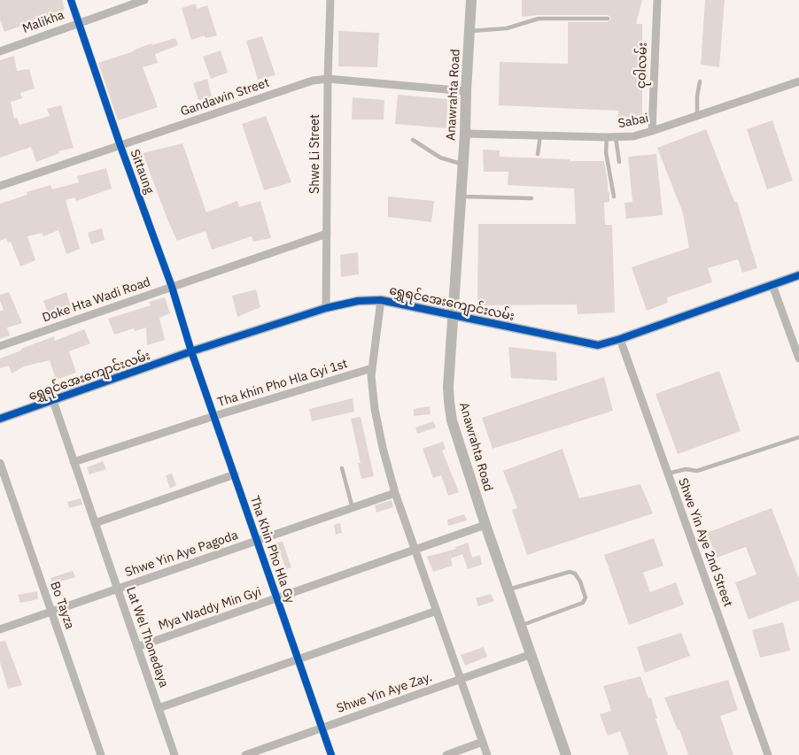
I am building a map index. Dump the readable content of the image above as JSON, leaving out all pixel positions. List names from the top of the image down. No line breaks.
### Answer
{"streets":{"main road":["Anawrahta Road"],"street":["Malikha","ငုဝါလမ်း","Gandawin Street","Sabai","Shwe Li Street","Sittaung","Doke Hta Wadi Road","ရွှေရင်အေးကျောင်းလမ်း","Tha khin Pho Hla Gyi 1st","Shwe Yin Aye 2nd Street","Tha Khin Pho Hla Gy","Shwe Yin Aye Pagoda","Bo Tayza","Mya Waddy Min Gyi","Lat Wel Thonedaya","Shwe Yin Aye Zay."]},"crossings":[["Malikha","Sittaung"],["ငုဝါလမ်း","Sabai"],["Anawrahta Road","Gandawin Street"],["Anawrahta Road","Sabai"],["Anawrahta Road","ရွှေရင်အေးကျောင်းလမ်း"],["Anawrahta Road","Mya Waddy Min Gyi"],["Anawrahta Road","Shwe Yin Aye Zay."],["Gandawin Street","Shwe Li Street"],["Gandawin Street","Sittaung"],["Shwe Li Street","Doke Hta Wadi Road"],["Shwe Li Street","ရွှေရင်အေးကျောင်းလမ်း"],["Sittaung","Doke Hta Wadi Road"],["Sittaung","ရွှေရင်အေးကျောင်းလမ်း"],["Sittaung","Tha Khin Pho Hla Gy"],["ရွှေရင်အေးကျောင်းလမ်း","Shwe Yin Aye 2nd Street"],["ရွှေရင်အေးကျောင်းလမ်း","Tha Khin Pho Hla Gy"],["ရွှေရင်အေးကျောင်းလမ်း","Lat Wel Thonedaya"],["Tha khin Pho Hla Gyi 1st","Tha Khin Pho Hla Gy"],["Tha khin Pho Hla Gyi 1st","Lat Wel Thonedaya"],["Tha Khin Pho Hla Gy","Shwe Yin Aye Pagoda"],["Tha Khin Pho Hla Gy","Mya Waddy Min Gyi"],["Tha Khin Pho Hla Gy","Shwe Yin Aye Zay."],["Shwe Yin Aye Pagoda","Bo Tayza"],["Shwe Yin Aye Pagoda","Lat Wel Thonedaya"],["Mya Waddy Min Gyi","Lat Wel Thonedaya"]]}
